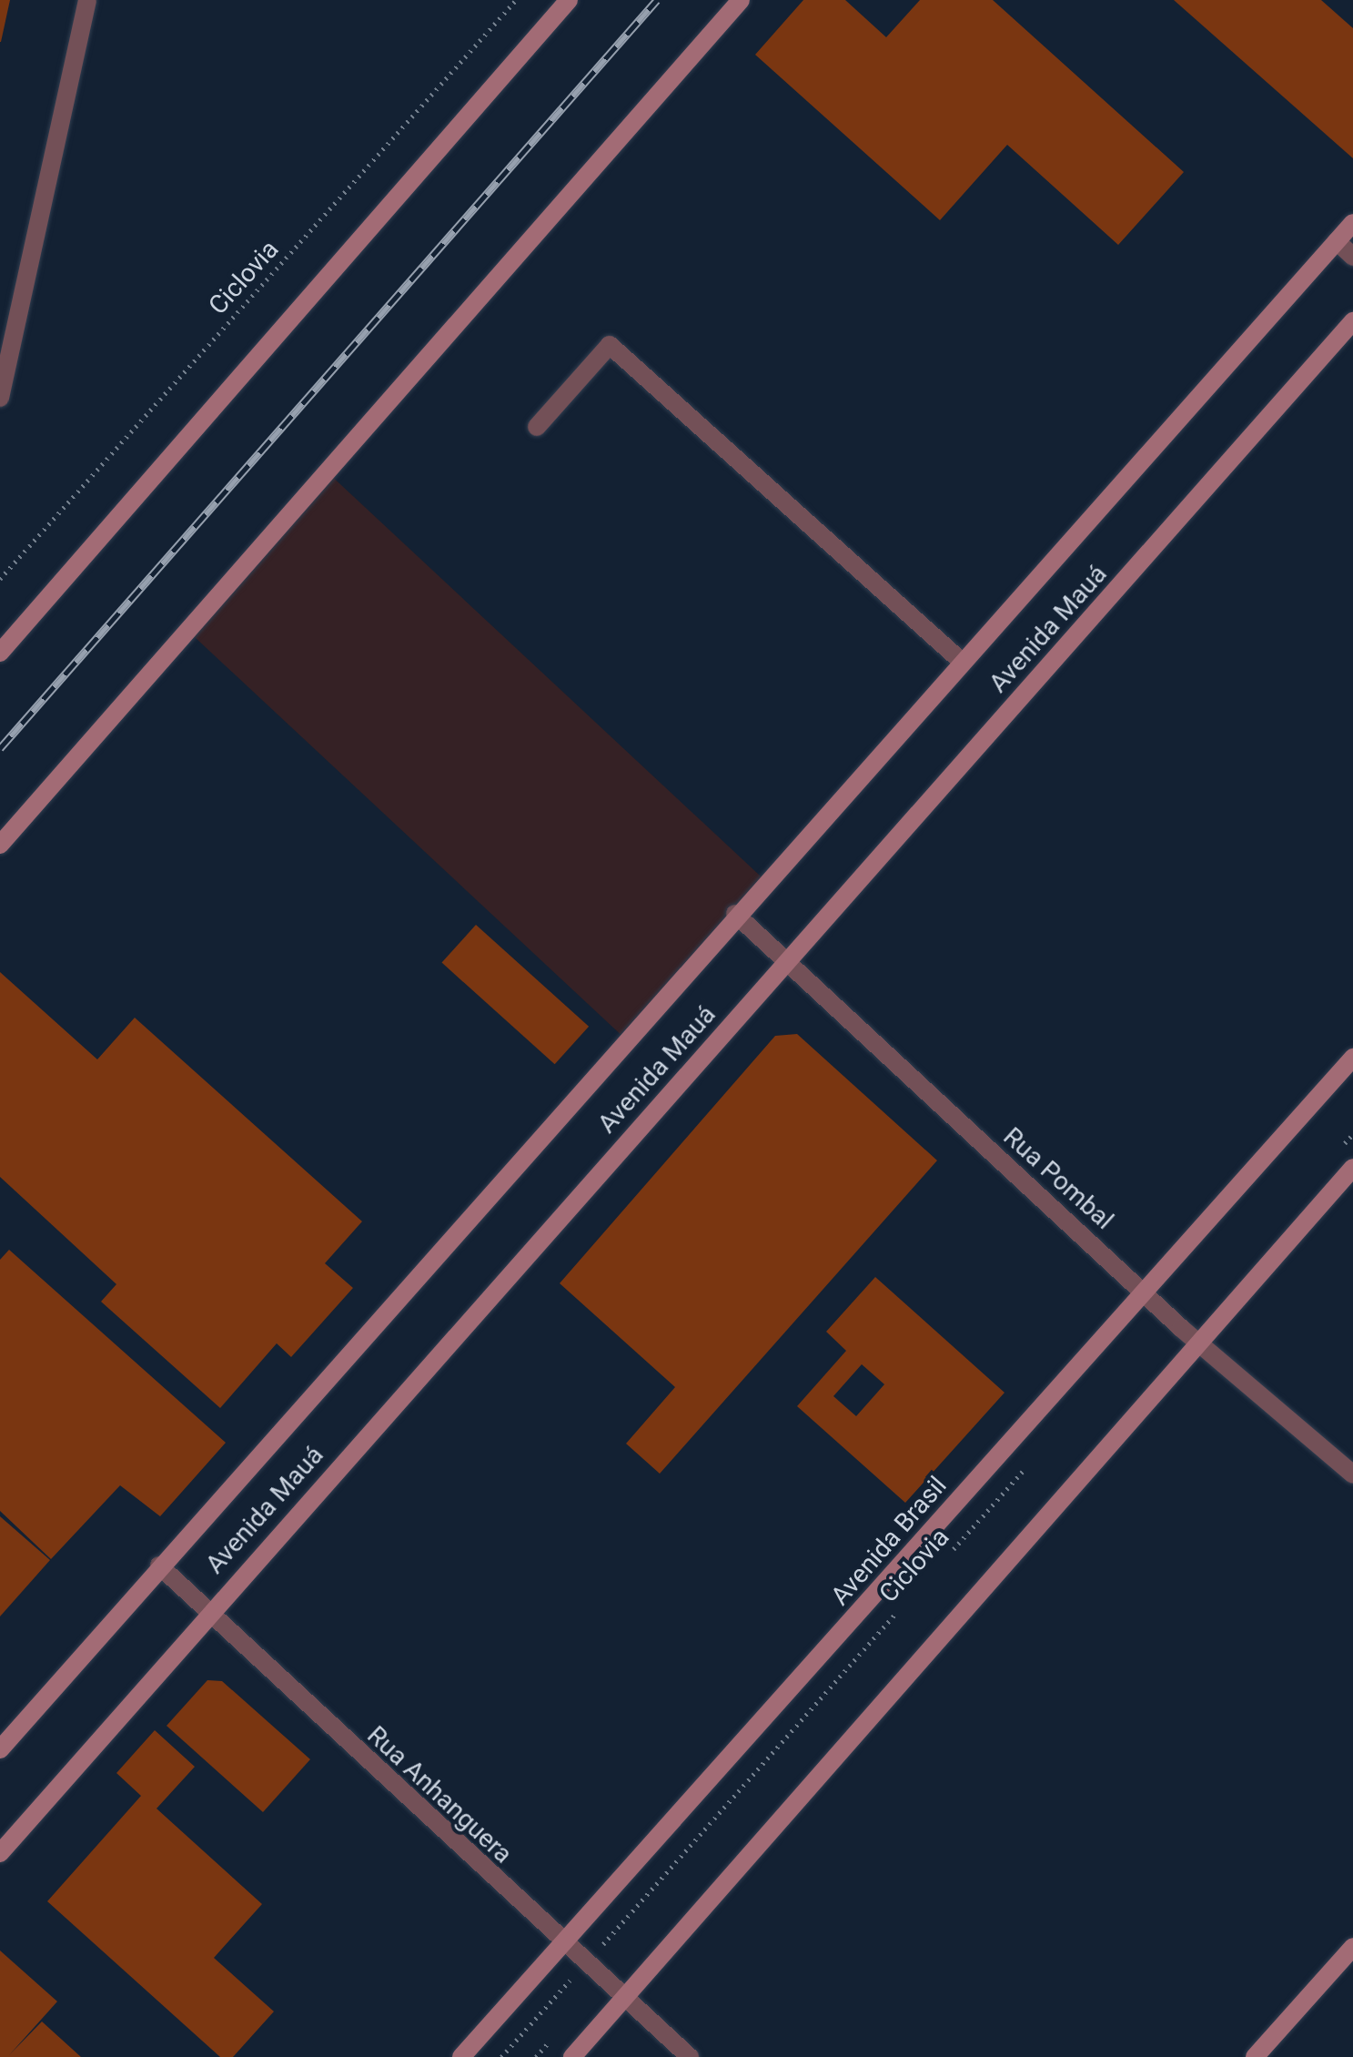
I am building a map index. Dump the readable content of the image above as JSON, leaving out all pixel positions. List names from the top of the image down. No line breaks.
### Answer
{"streets":{"main road":["Avenida Mauá","Avenida Brasil"],"street":["Rua Pombal","Rua Anhanguera"],"path":["Ciclovia"]},"crossings":[["Ciclovia","Rua Anhanguera"],["Avenida Mauá","Rua Pombal"],["Avenida Mauá","Rua Anhanguera"],["Rua Pombal","Avenida Brasil"],["Avenida Brasil","Rua Anhanguera"]]}
